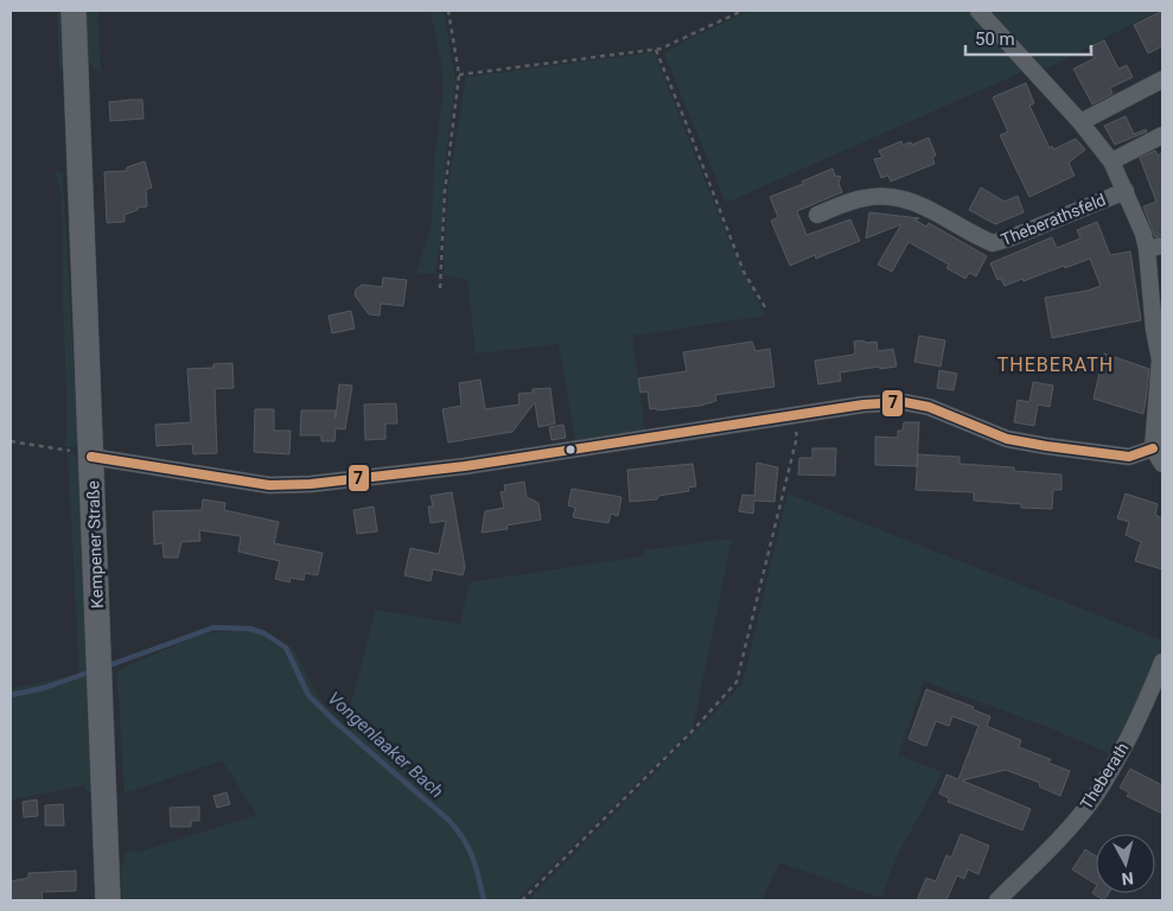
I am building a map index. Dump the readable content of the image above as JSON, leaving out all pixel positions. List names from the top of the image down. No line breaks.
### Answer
{"streets":{"main road":["Kempener Straße"],"street":["Theberathsfeld","Theberath"]},"districts":["THEBERATH"],"water":["Vongenlaaker Bach"],"lines":["transit line 7"],"scale_bar":"50 m","north":"bottom"}
